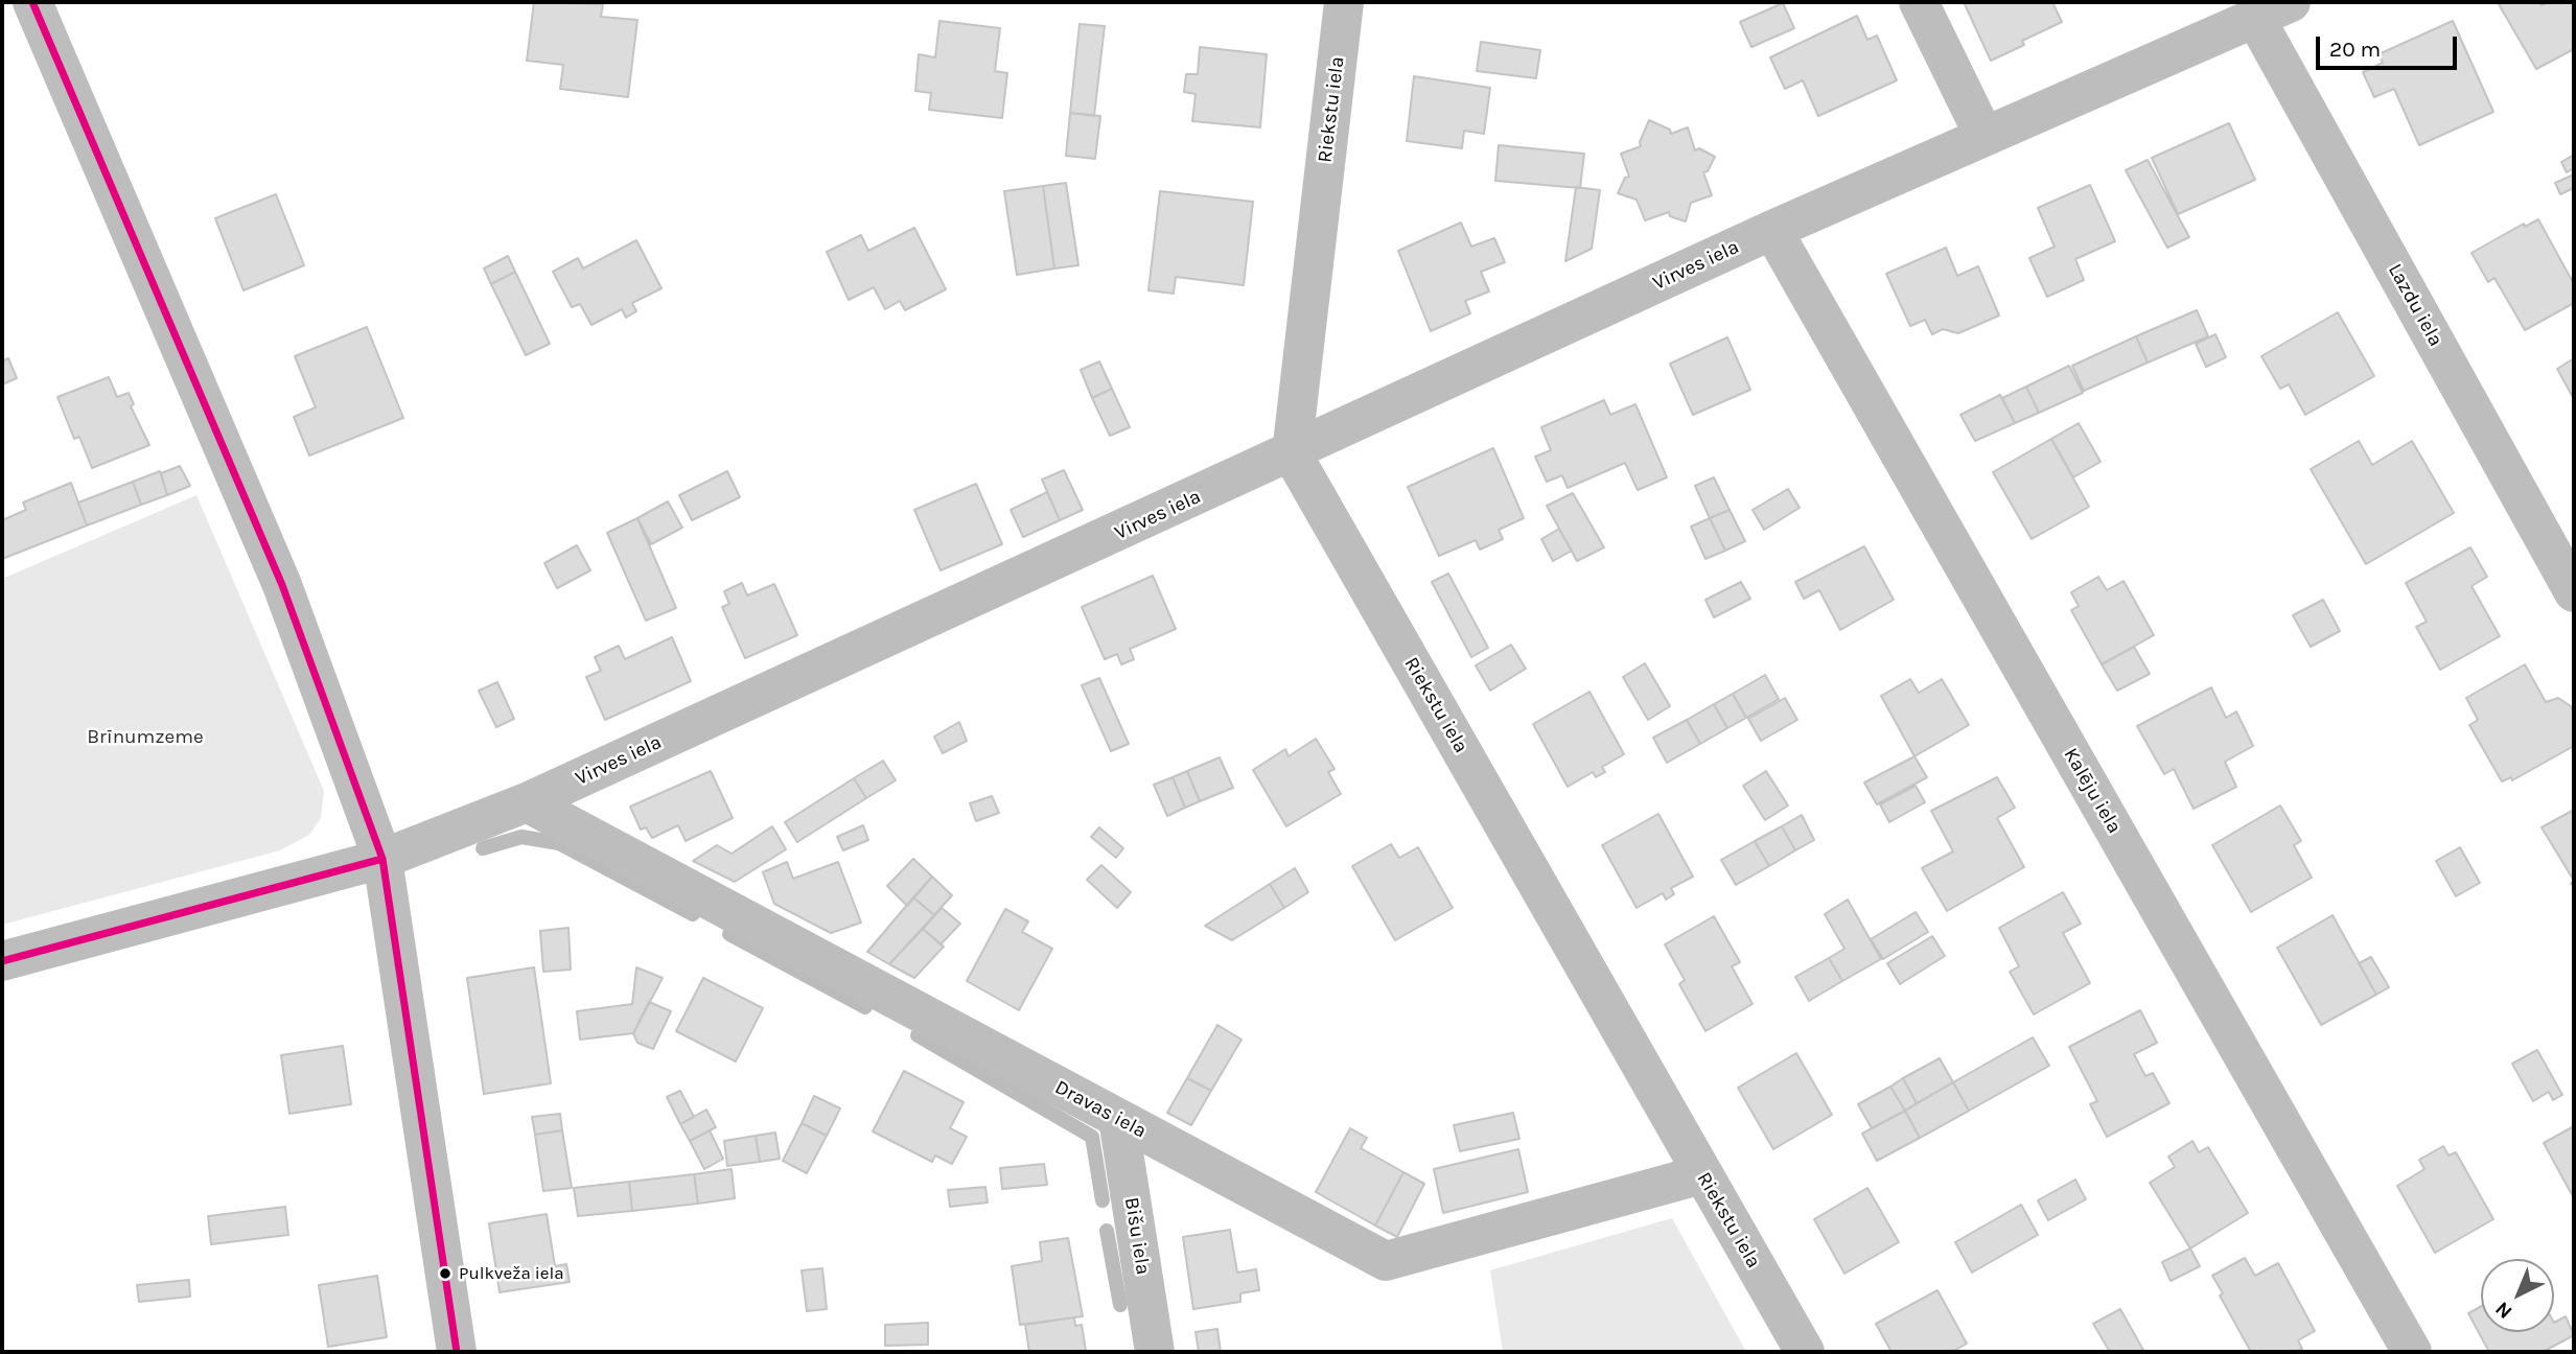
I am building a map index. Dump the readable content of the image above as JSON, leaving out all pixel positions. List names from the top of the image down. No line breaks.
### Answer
{"streets":{"street":["Riekstu iela","Virves iela","Lazdu iela","Kalēju iela","Dravas iela","Bišu iela"]},"crossings":[["Riekstu iela","Virves iela"],["Riekstu iela","Dravas iela"],["Virves iela","Lazdu iela"],["Virves iela","Kalēju iela"],["Virves iela","Dravas iela"],["Dravas iela","Bišu iela"]],"parks":["Brīnumzeme"],"places":["Pulkveža iela"],"scale_bar":"20 m","north":"bottom left"}
